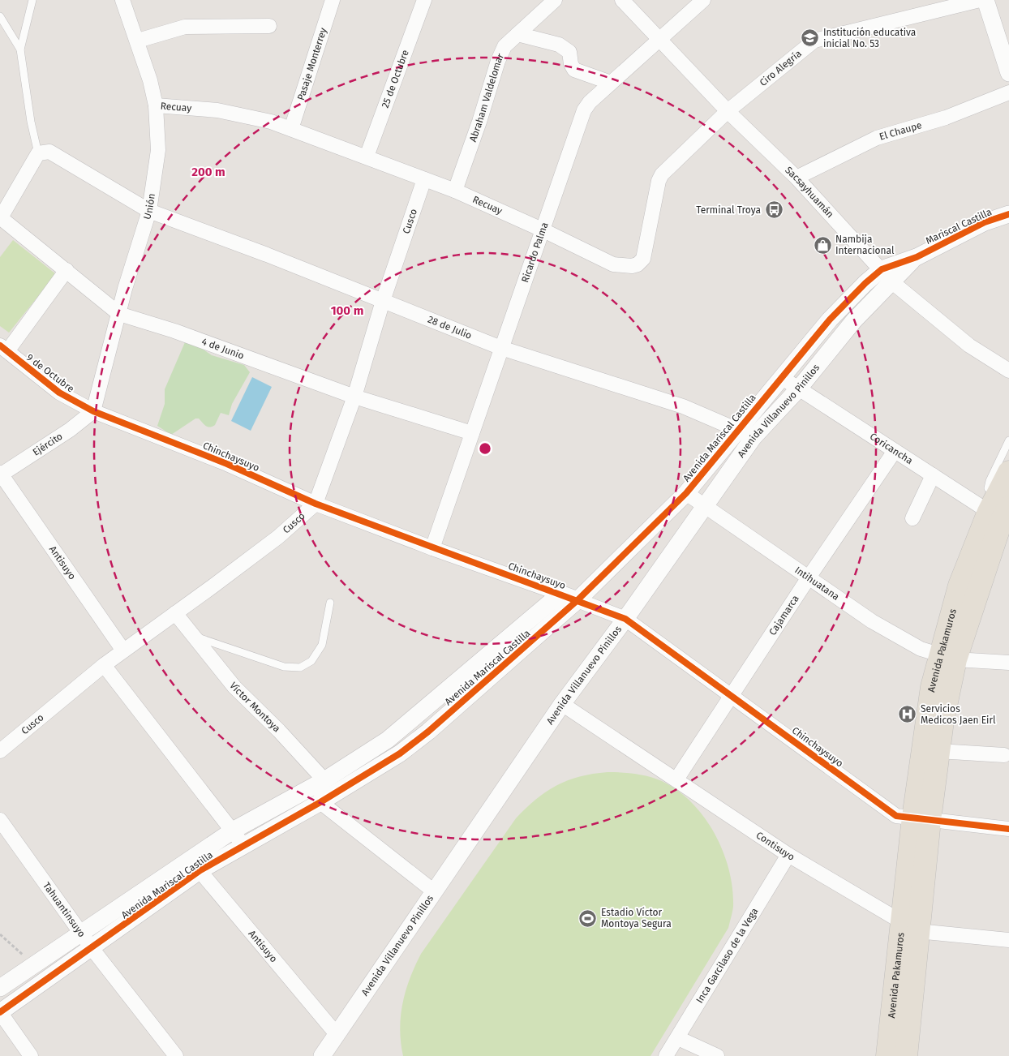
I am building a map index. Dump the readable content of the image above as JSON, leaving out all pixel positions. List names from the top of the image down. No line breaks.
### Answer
{"streets":{"highway":["Avenida Pakamuros"],"street":["Pasaje Monterrey","Ciro Alegría","25 de Octubre","Abraham Valdelomar","Recuay","El Chaupe","Sacsayhuamán","Unión","Cusco","Mariscal Castilla","Ricardo Palma","28 de Julio","4 de Junio","9 de Octubre","Avenida Villanuevo Pinillos","Avenida Mariscal Castilla","Ejército","Coricancha","Chinchaysuyo","Antisuyo","Intihuatana","Cajamarca","Víctor Montoya","Contisuyo","Tahuantinsuyo","Inca Garcilaso de la Vega"]},"crossings":[["Pasaje Monterrey","Recuay"],["Ciro Alegría","Recuay"],["Ciro Alegría","Sacsayhuamán"],["25 de Octubre","Recuay"],["Abraham Valdelomar","Recuay"],["Recuay","Sacsayhuamán"],["Recuay","Unión"],["Recuay","Cusco"],["Recuay","Ricardo Palma"],["El Chaupe","Sacsayhuamán"],["Sacsayhuamán","Ricardo Palma"],["Sacsayhuamán","Avenida Villanuevo Pinillos"],["Sacsayhuamán","Avenida Mariscal Castilla"],["Unión","28 de Julio"],["Unión","4 de Junio"],["Unión","9 de Octubre"],["Unión","Ejército"],["Unión","Chinchaysuyo"],["Cusco","28 de Julio"],["Cusco","4 de Junio"],["Cusco","Chinchaysuyo"],["Cusco","Antisuyo"],["Cusco","Víctor Montoya"],["Mariscal Castilla","Avenida Mariscal Castilla"],["Ricardo Palma","28 de Julio"],["Ricardo Palma","4 de Junio"],["Ricardo Palma","Chinchaysuyo"],["28 de Julio","Avenida Villanuevo Pinillos"],["28 de Julio","Avenida Mariscal Castilla"],["9 de Octubre","Ejército"],["9 de Octubre","Chinchaysuyo"],["Avenida Villanuevo Pinillos","Avenida Mariscal Castilla"],["Avenida Villanuevo Pinillos","Coricancha"],["Avenida Villanuevo Pinillos","Chinchaysuyo"],["Avenida Villanuevo Pinillos","Antisuyo"],["Avenida Villanuevo Pinillos","Intihuatana"],["Avenida Villanuevo Pinillos","Contisuyo"],["Avenida Mariscal Castilla","Coricancha"],["Avenida Mariscal Castilla","Chinchaysuyo"],["Avenida Mariscal Castilla","Antisuyo"],["Avenida Mariscal Castilla","Intihuatana"],["Avenida Mariscal Castilla","Víctor Montoya"],["Avenida Mariscal Castilla","Tahuantinsuyo"],["Ejército","Chinchaysuyo"],["Ejército","Antisuyo"],["Coricancha","Cajamarca"],["Coricancha","Avenida Pakamuros"],["Chinchaysuyo","Cajamarca"],["Chinchaysuyo","Avenida Pakamuros"],["Intihuatana","Cajamarca"],["Intihuatana","Avenida Pakamuros"],["Cajamarca","Contisuyo"],["Avenida Pakamuros","Contisuyo"],["Contisuyo","Inca Garcilaso de la Vega"]],"places":{"school or university":["Institución educativa inicial No. 53"],"bus stop":["Terminal Troya"],"shop":["Nambija Internacional"],"hospital":["Servicios Medicos Jaen Eirl"],"sports":["Estadio Víctor Montoya Segura"]},"rings":["200 m","100 m"]}
